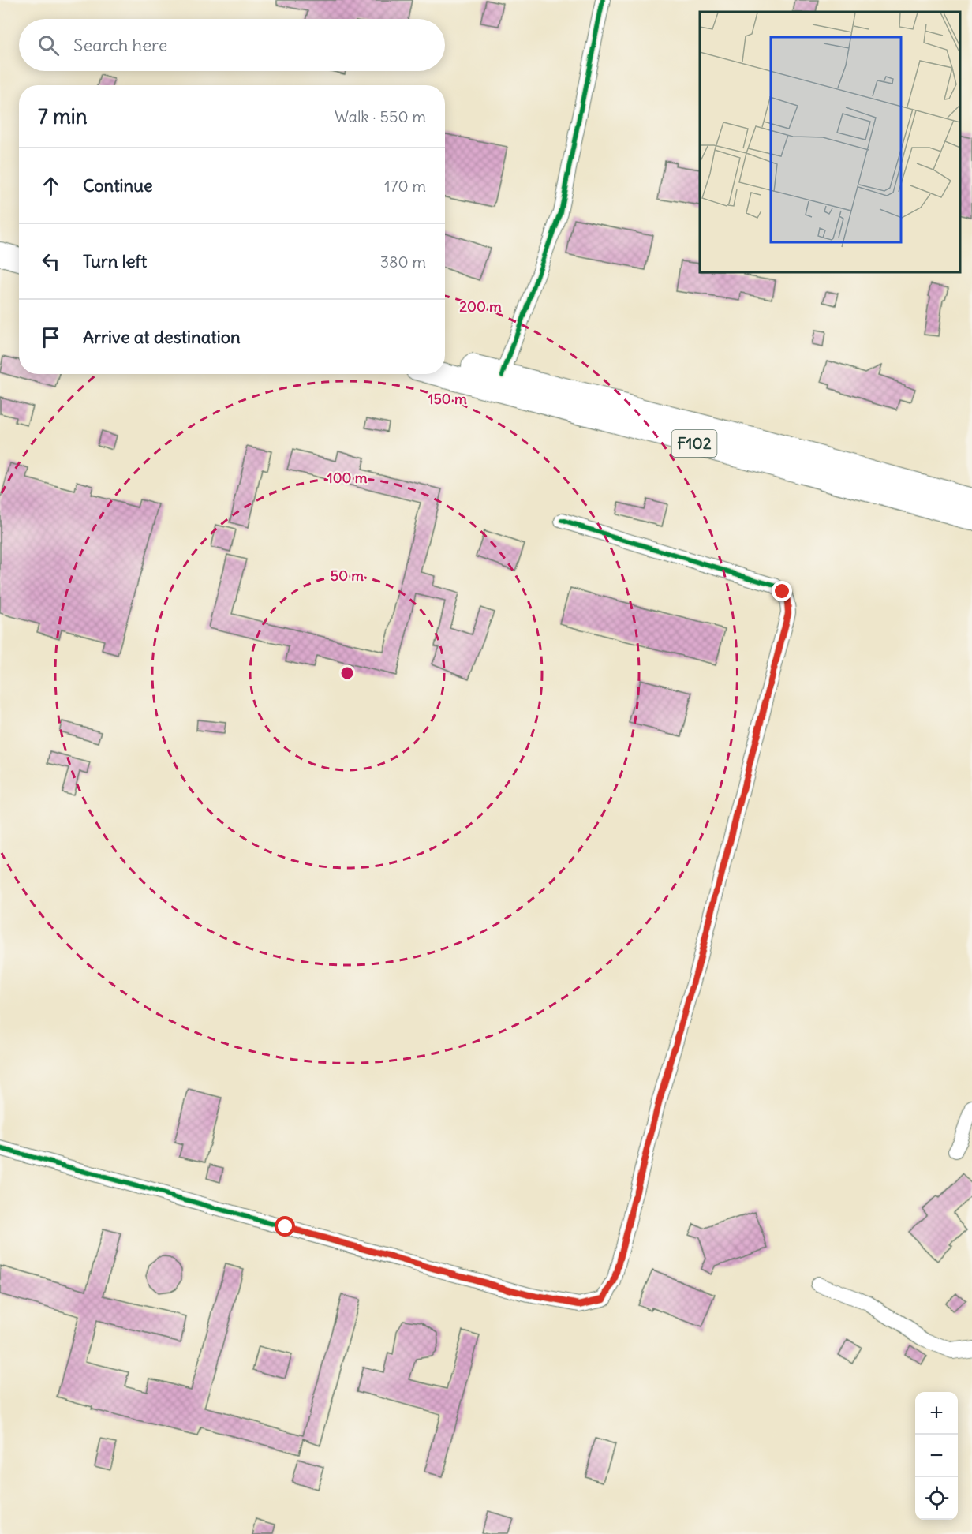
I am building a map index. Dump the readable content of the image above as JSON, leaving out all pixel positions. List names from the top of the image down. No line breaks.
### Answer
{"streets":{"highway":["F102"]},"page":{"search":"Search here","heading":["7 min","Walk · 550 m"],"list":[["Continue","170 m"],["Turn left","380 m"],"Arrive at destination"],"map_buttons":["+","−"]},"rings":["200 m","150 m","100 m","50 m"]}
